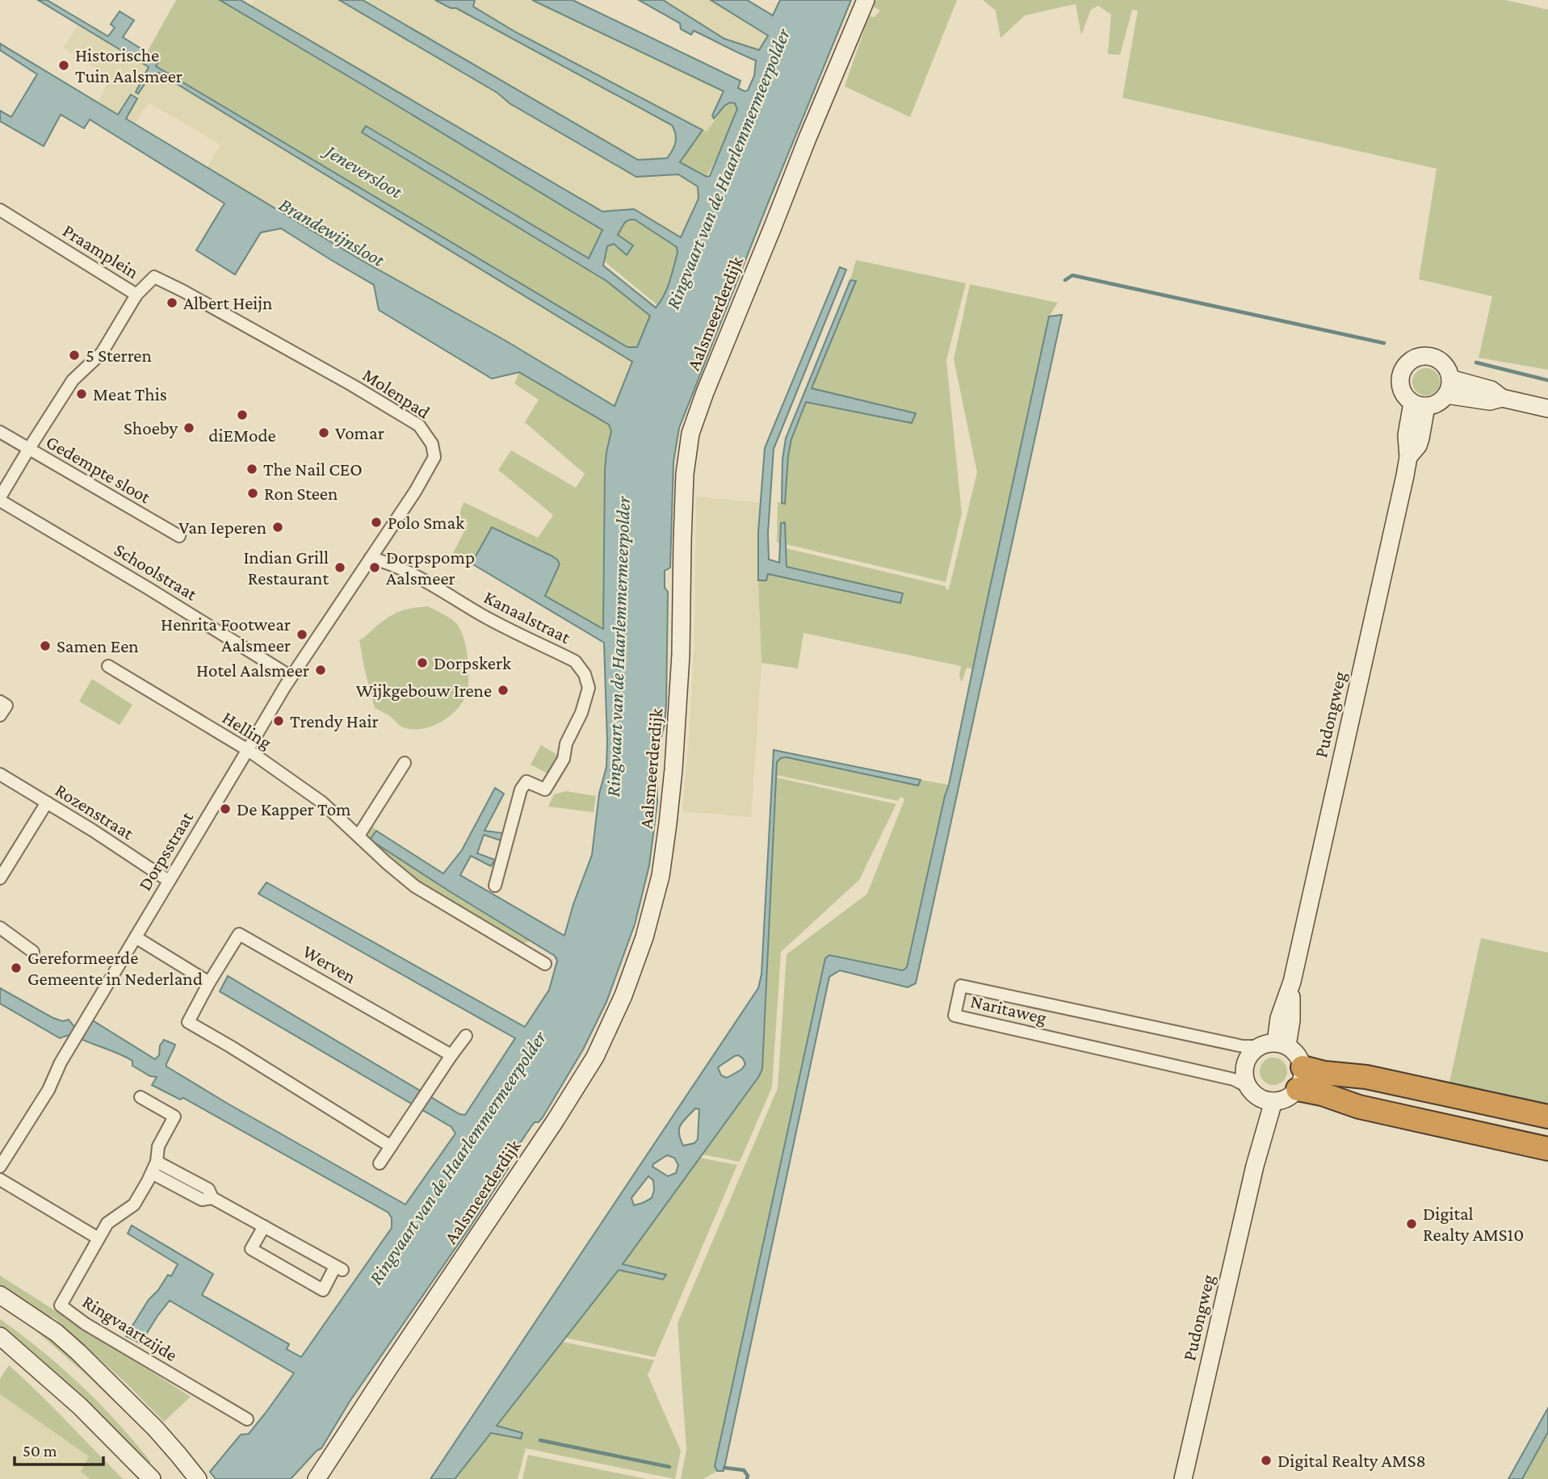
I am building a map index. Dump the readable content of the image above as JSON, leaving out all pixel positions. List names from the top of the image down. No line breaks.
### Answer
{"streets":{"street":["Praamplein","Aalsmeerderdijk","Molenpad","Gedempte sloot","Schoolstraat","Kanaalstraat","Pudongweg","Helling","Rozenstraat","Dorpsstraat","Werven","Naritaweg","Ringvaartzijde"]},"crossings":[["Praamplein","Molenpad"],["Molenpad","Kanaalstraat"],["Molenpad","Dorpsstraat"],["Schoolstraat","Dorpsstraat"],["Kanaalstraat","Dorpsstraat"],["Pudongweg","Naritaweg"],["Helling","Dorpsstraat"],["Rozenstraat","Dorpsstraat"]],"water":["Ringvaart van de Haarlemmermeerpolder","Jeneversloot","Brandewijnsloot"],"places":["Historische Tuin Aalsmeer","Albert Heijn","5 Sterren","Meat This","diEMode","Shoeby","Vomar","The Nail CEO","Ron Steen","Polo Smak","Van Ieperen","Indian Grill Restaurant","Dorpspomp Aalsmeer","Henrita Footwear Aalsmeer","Samen Een","Dorpskerk","Hotel Aalsmeer","Wijkgebouw Irene","Trendy Hair","De Kapper Tom","Gereformeerde Gemeente in Nederland","Digital Realty AMS10","Digital Realty AMS8"],"scale_bar":"50 m"}
